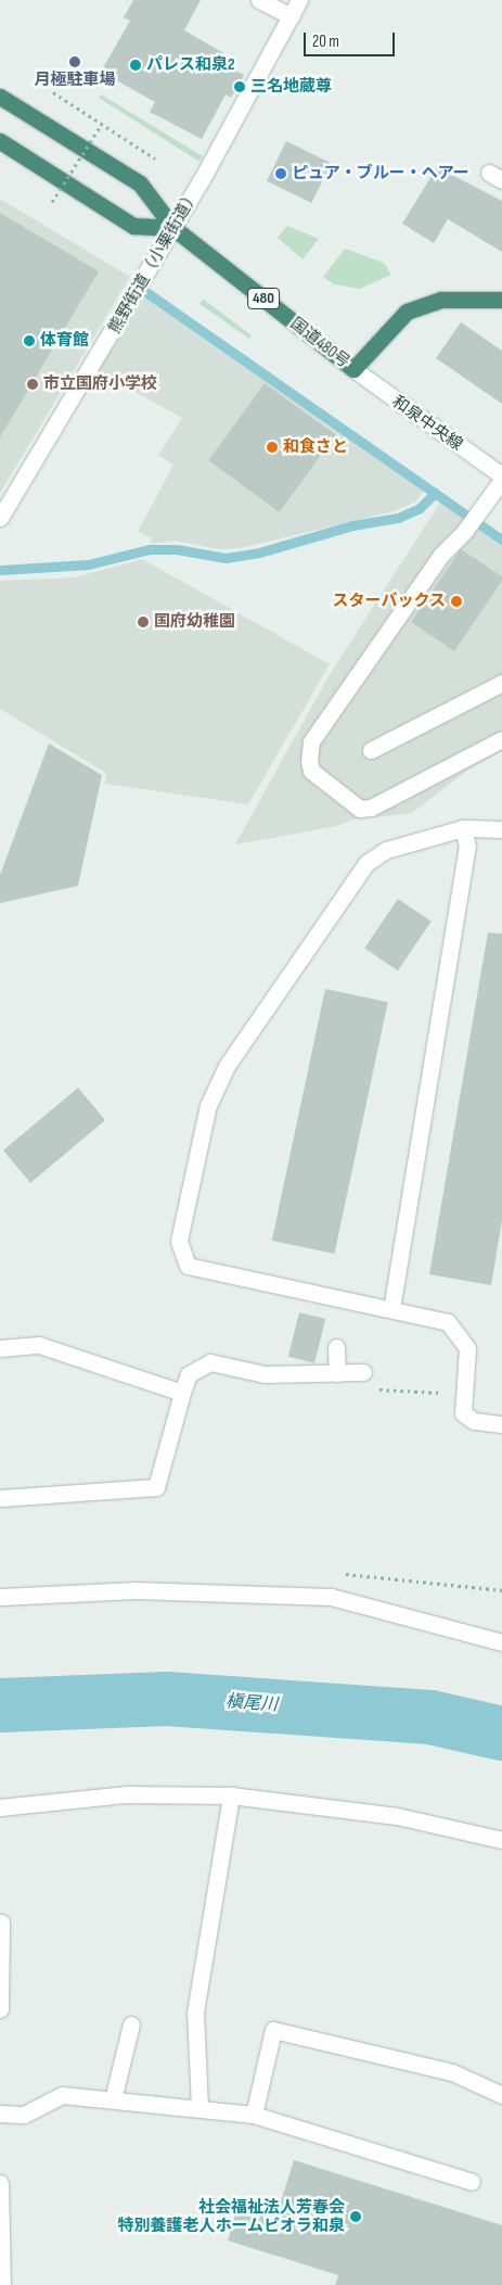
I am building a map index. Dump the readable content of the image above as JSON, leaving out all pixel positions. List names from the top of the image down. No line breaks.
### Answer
{"streets":{"highway":["480","国道480号"],"street":["熊野街道（小栗街道）","和泉中央線"]},"crossings":[["熊野街道（小栗街道）","国道480号"],["国道480号","和泉中央線"]],"water":["槇尾川"],"places":["月極駐車場","パレス和泉2","三名地蔵尊","ピュア・ブルー・ヘアー","体育館","市立国府小学校","和食さと","スターバックス","国府幼稚園","社会福祉法人芳春会 特別養護老人ホームビオラ和泉"],"scale_bar":"20 m"}
